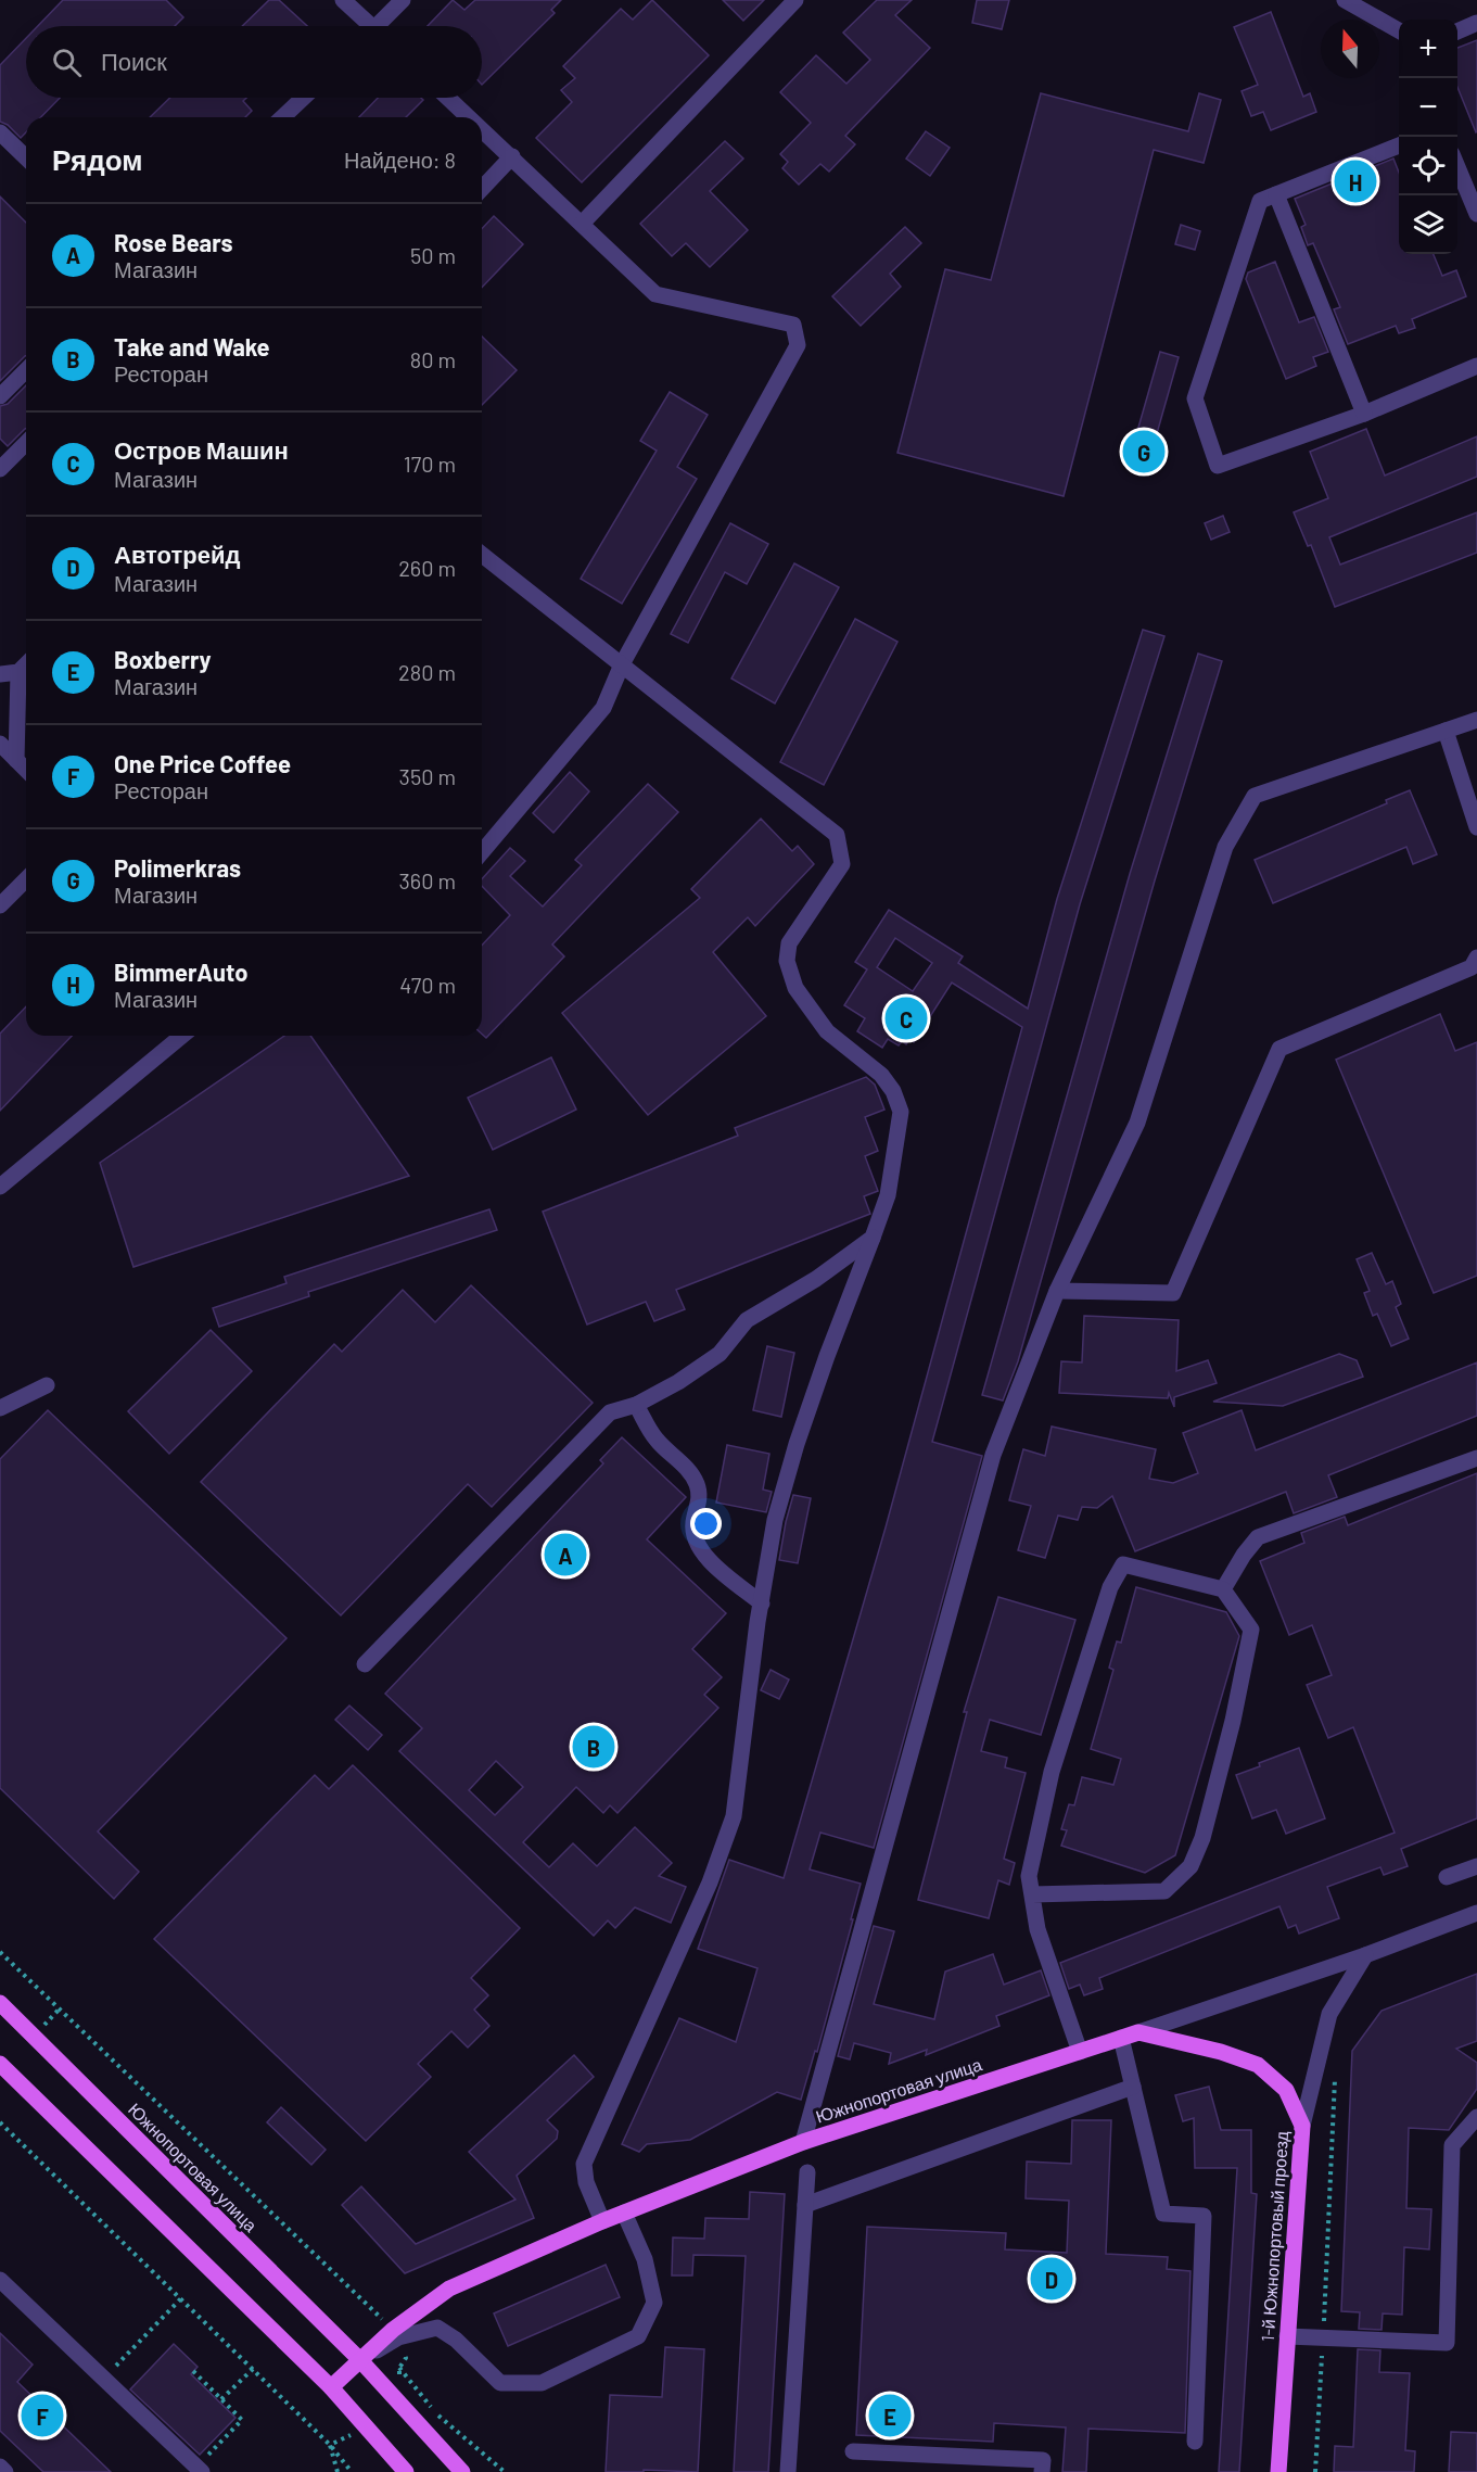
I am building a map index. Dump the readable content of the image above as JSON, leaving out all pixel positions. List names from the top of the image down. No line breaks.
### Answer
{"streets":{"main road":["Южнопортовая улица","1-й Южнопортовый проезд"]},"crossings":[["Южнопортовая улица","1-й Южнопортовый проезд"]],"north":"top","page":{"map_buttons":["+","−"],"search":"Поиск","heading":["Рядом","Найдено: 8"],"pins":["H","G","C","A","B","D","E","F"],"list":[{"mark":"A","name":"Rose Bears","note":"Магазин","value":"50 m"},{"mark":"B","name":"Take and Wake","note":"Ресторан","value":"80 m"},{"mark":"C","name":"Остров Машин","note":"Магазин","value":"170 m"},{"mark":"D","name":"Автотрейд","note":"Магазин","value":"260 m"},{"mark":"E","name":"Boxberry","note":"Магазин","value":"280 m"},{"mark":"F","name":"One Price Coffee","note":"Ресторан","value":"350 m"},{"mark":"G","name":"Polimerkras","note":"Магазин","value":"360 m"},{"mark":"H","name":"BimmerAuto","note":"Магазин","value":"470 m"}]}}
